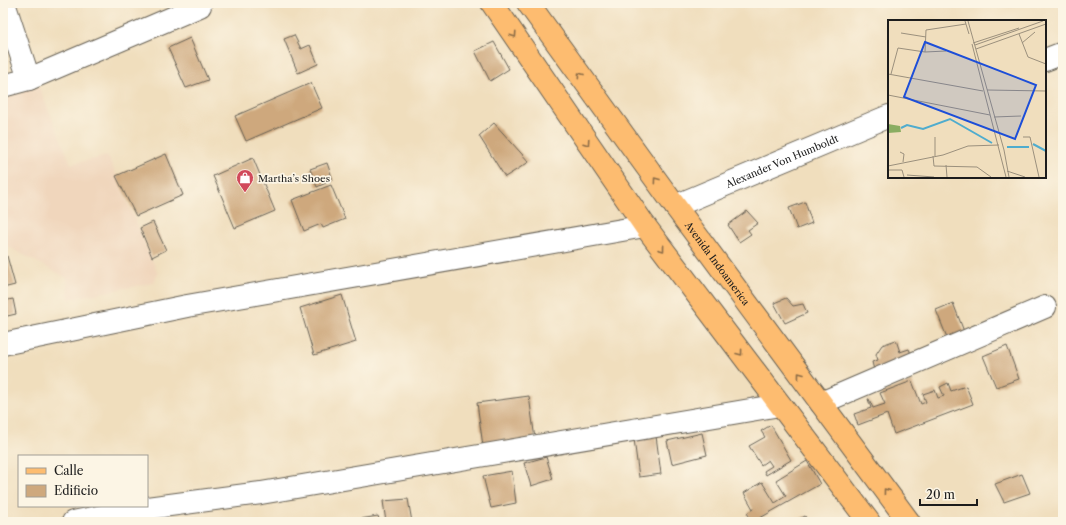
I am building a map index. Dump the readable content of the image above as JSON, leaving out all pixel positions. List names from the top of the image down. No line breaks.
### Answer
{"streets":{"main road":["Avenida Indoamerica"],"street":["Alexander Von Humboldt"]},"crossings":[["Alexander Von Humboldt","Avenida Indoamerica"]],"places":{"shop":["Martha’s Shoes"]},"legend":["Calle","Edificio"],"scale_bar":"20 m"}
